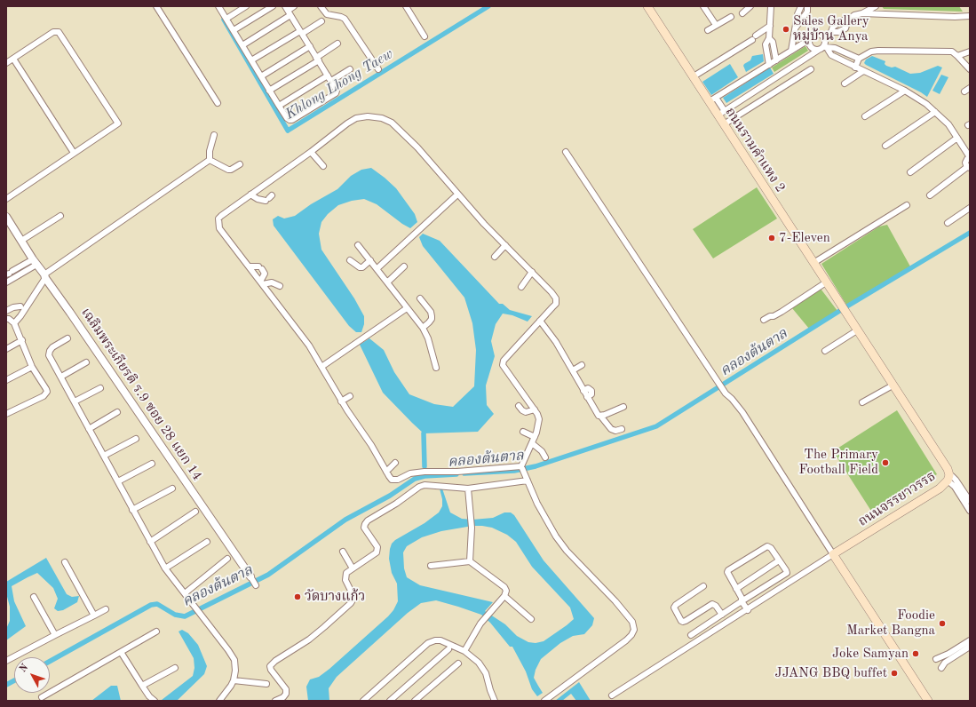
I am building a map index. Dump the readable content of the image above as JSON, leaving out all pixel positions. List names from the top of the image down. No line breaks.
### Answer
{"streets":{"main road":["ถนนรามคำแหง 2","ถนนจรรยาวรรธ"],"street":["เฉลิมพระเกียรติ ร.9 ซอย 28 แยก 14"]},"crossings":[["ถนนรามคำแหง 2","ถนนจรรยาวรรธ"]],"water":["Khlong Lhong Taew","คลองต้นตาล"],"places":["Sales Gallery หมู่บ้าน Anya","7-Eleven","The Primary Football Field","วัดบางแก้ว","Foodie Market Bangna","Joke Samyan","JJANG BBQ buffet"],"north":"top left"}
